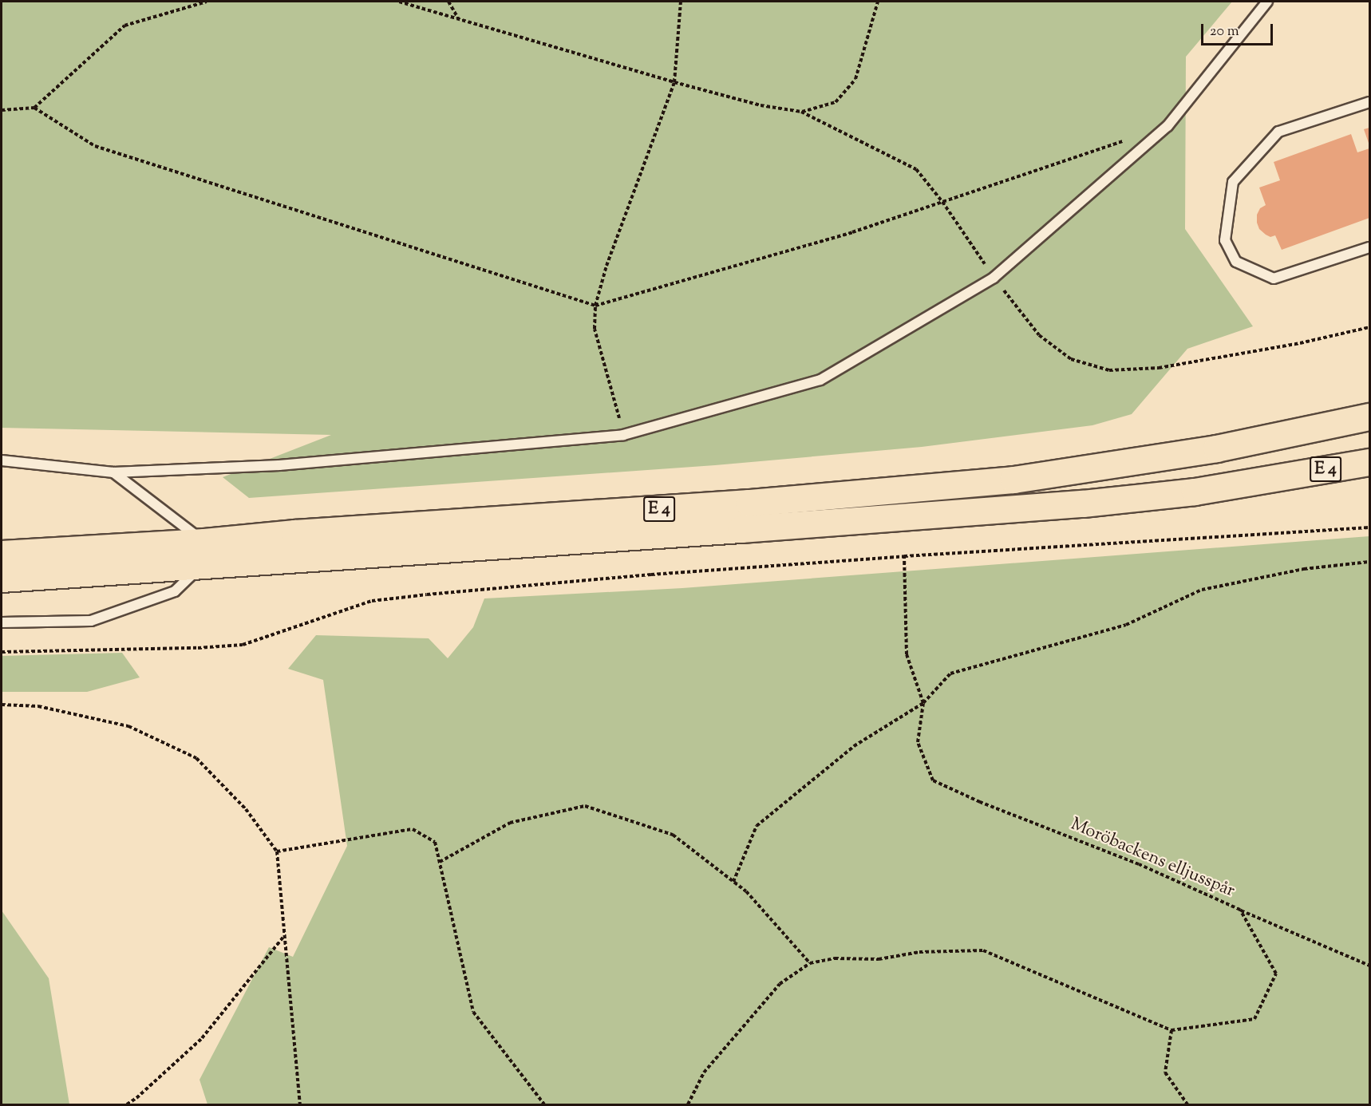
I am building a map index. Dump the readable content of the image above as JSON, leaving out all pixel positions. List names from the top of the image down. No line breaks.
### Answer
{"streets":{"highway":["E 4"],"path":["Moröbackens elljusspår"]},"scale_bar":"20 m"}
